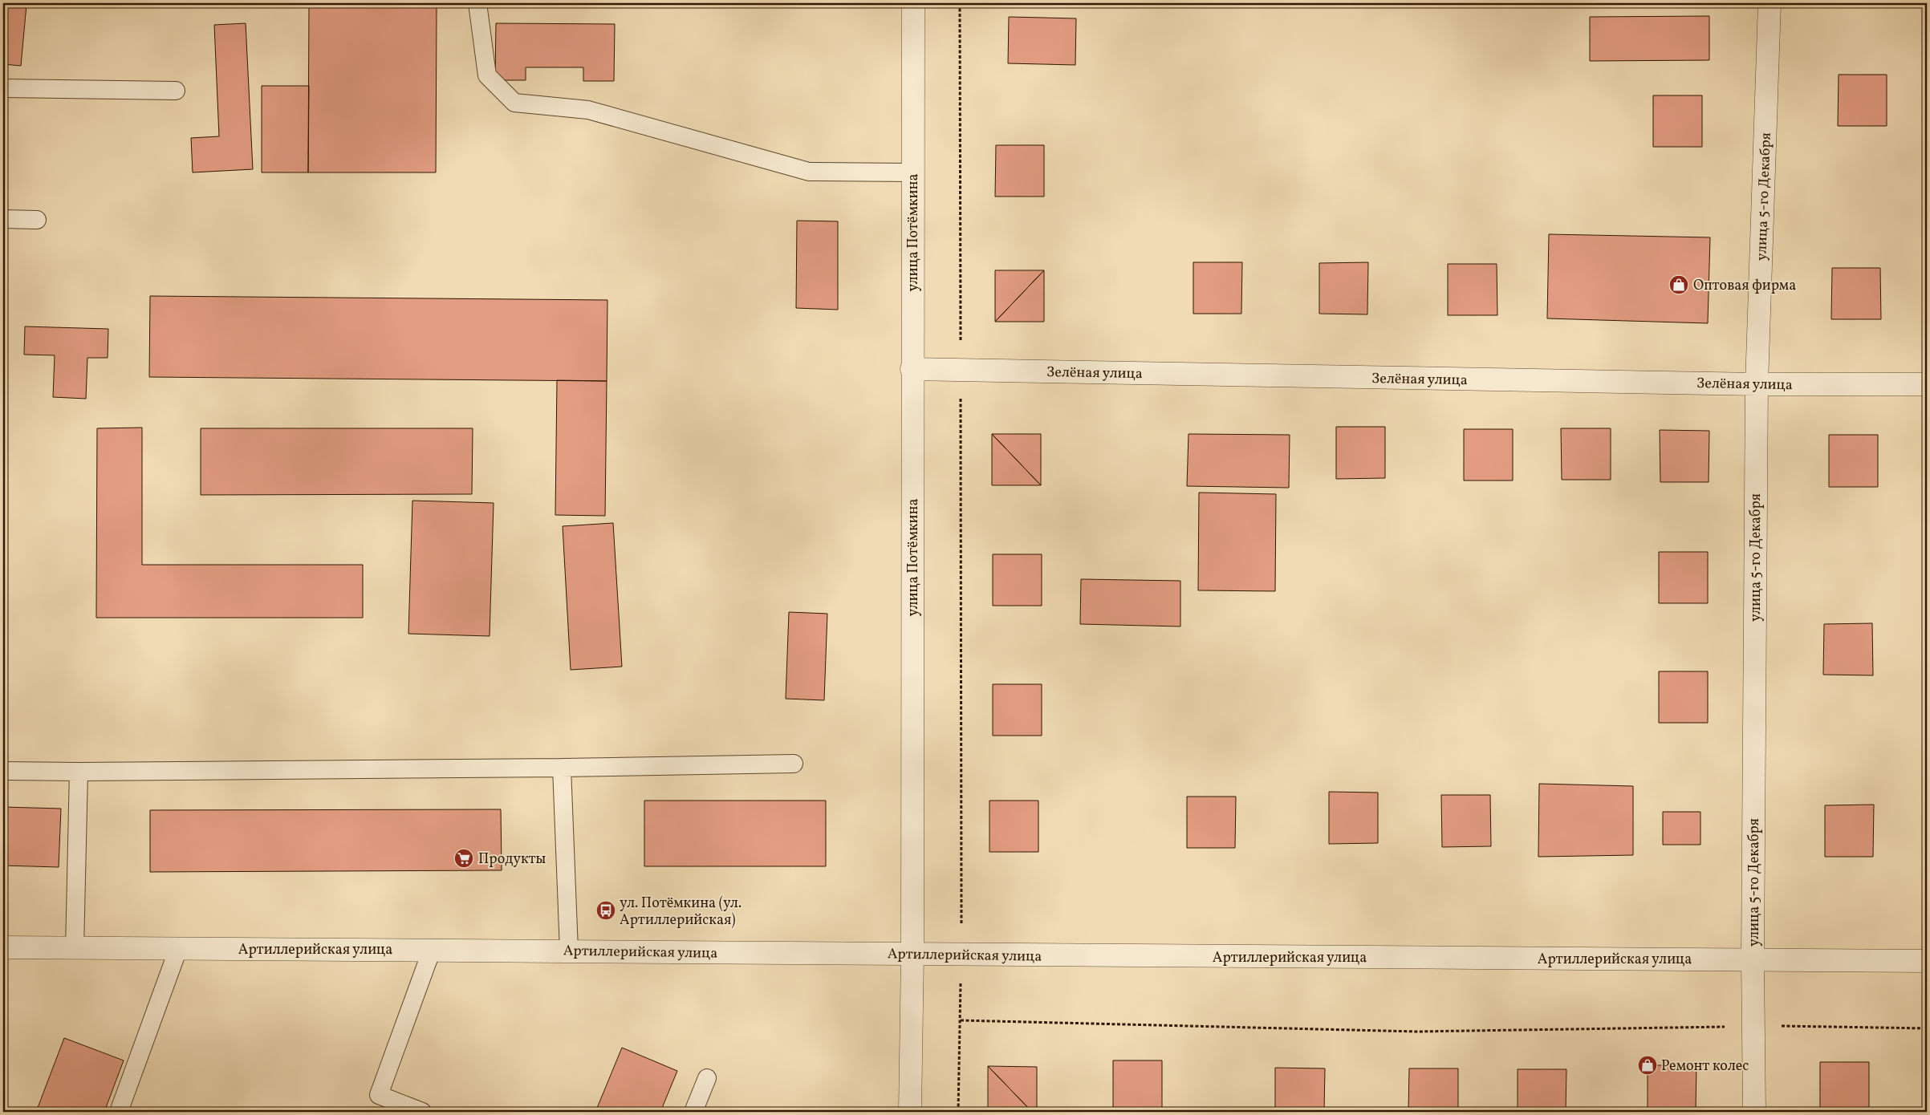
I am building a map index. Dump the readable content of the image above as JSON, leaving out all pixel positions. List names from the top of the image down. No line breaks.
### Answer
{"streets":{"street":["улица 5-го Декабря","улица Потёмкина","Зелёная улица","Артиллерийская улица"]},"crossings":[["улица 5-го Декабря","Зелёная улица"],["улица 5-го Декабря","Артиллерийская улица"],["улица Потёмкина","Зелёная улица"],["улица Потёмкина","Артиллерийская улица"]],"places":{"shop":["Оптовая фирма","Ремонт колес"],"supermarket":["Продукты"],"bus stop":["ул. Потёмкина (ул. Артиллерийская)"]}}
